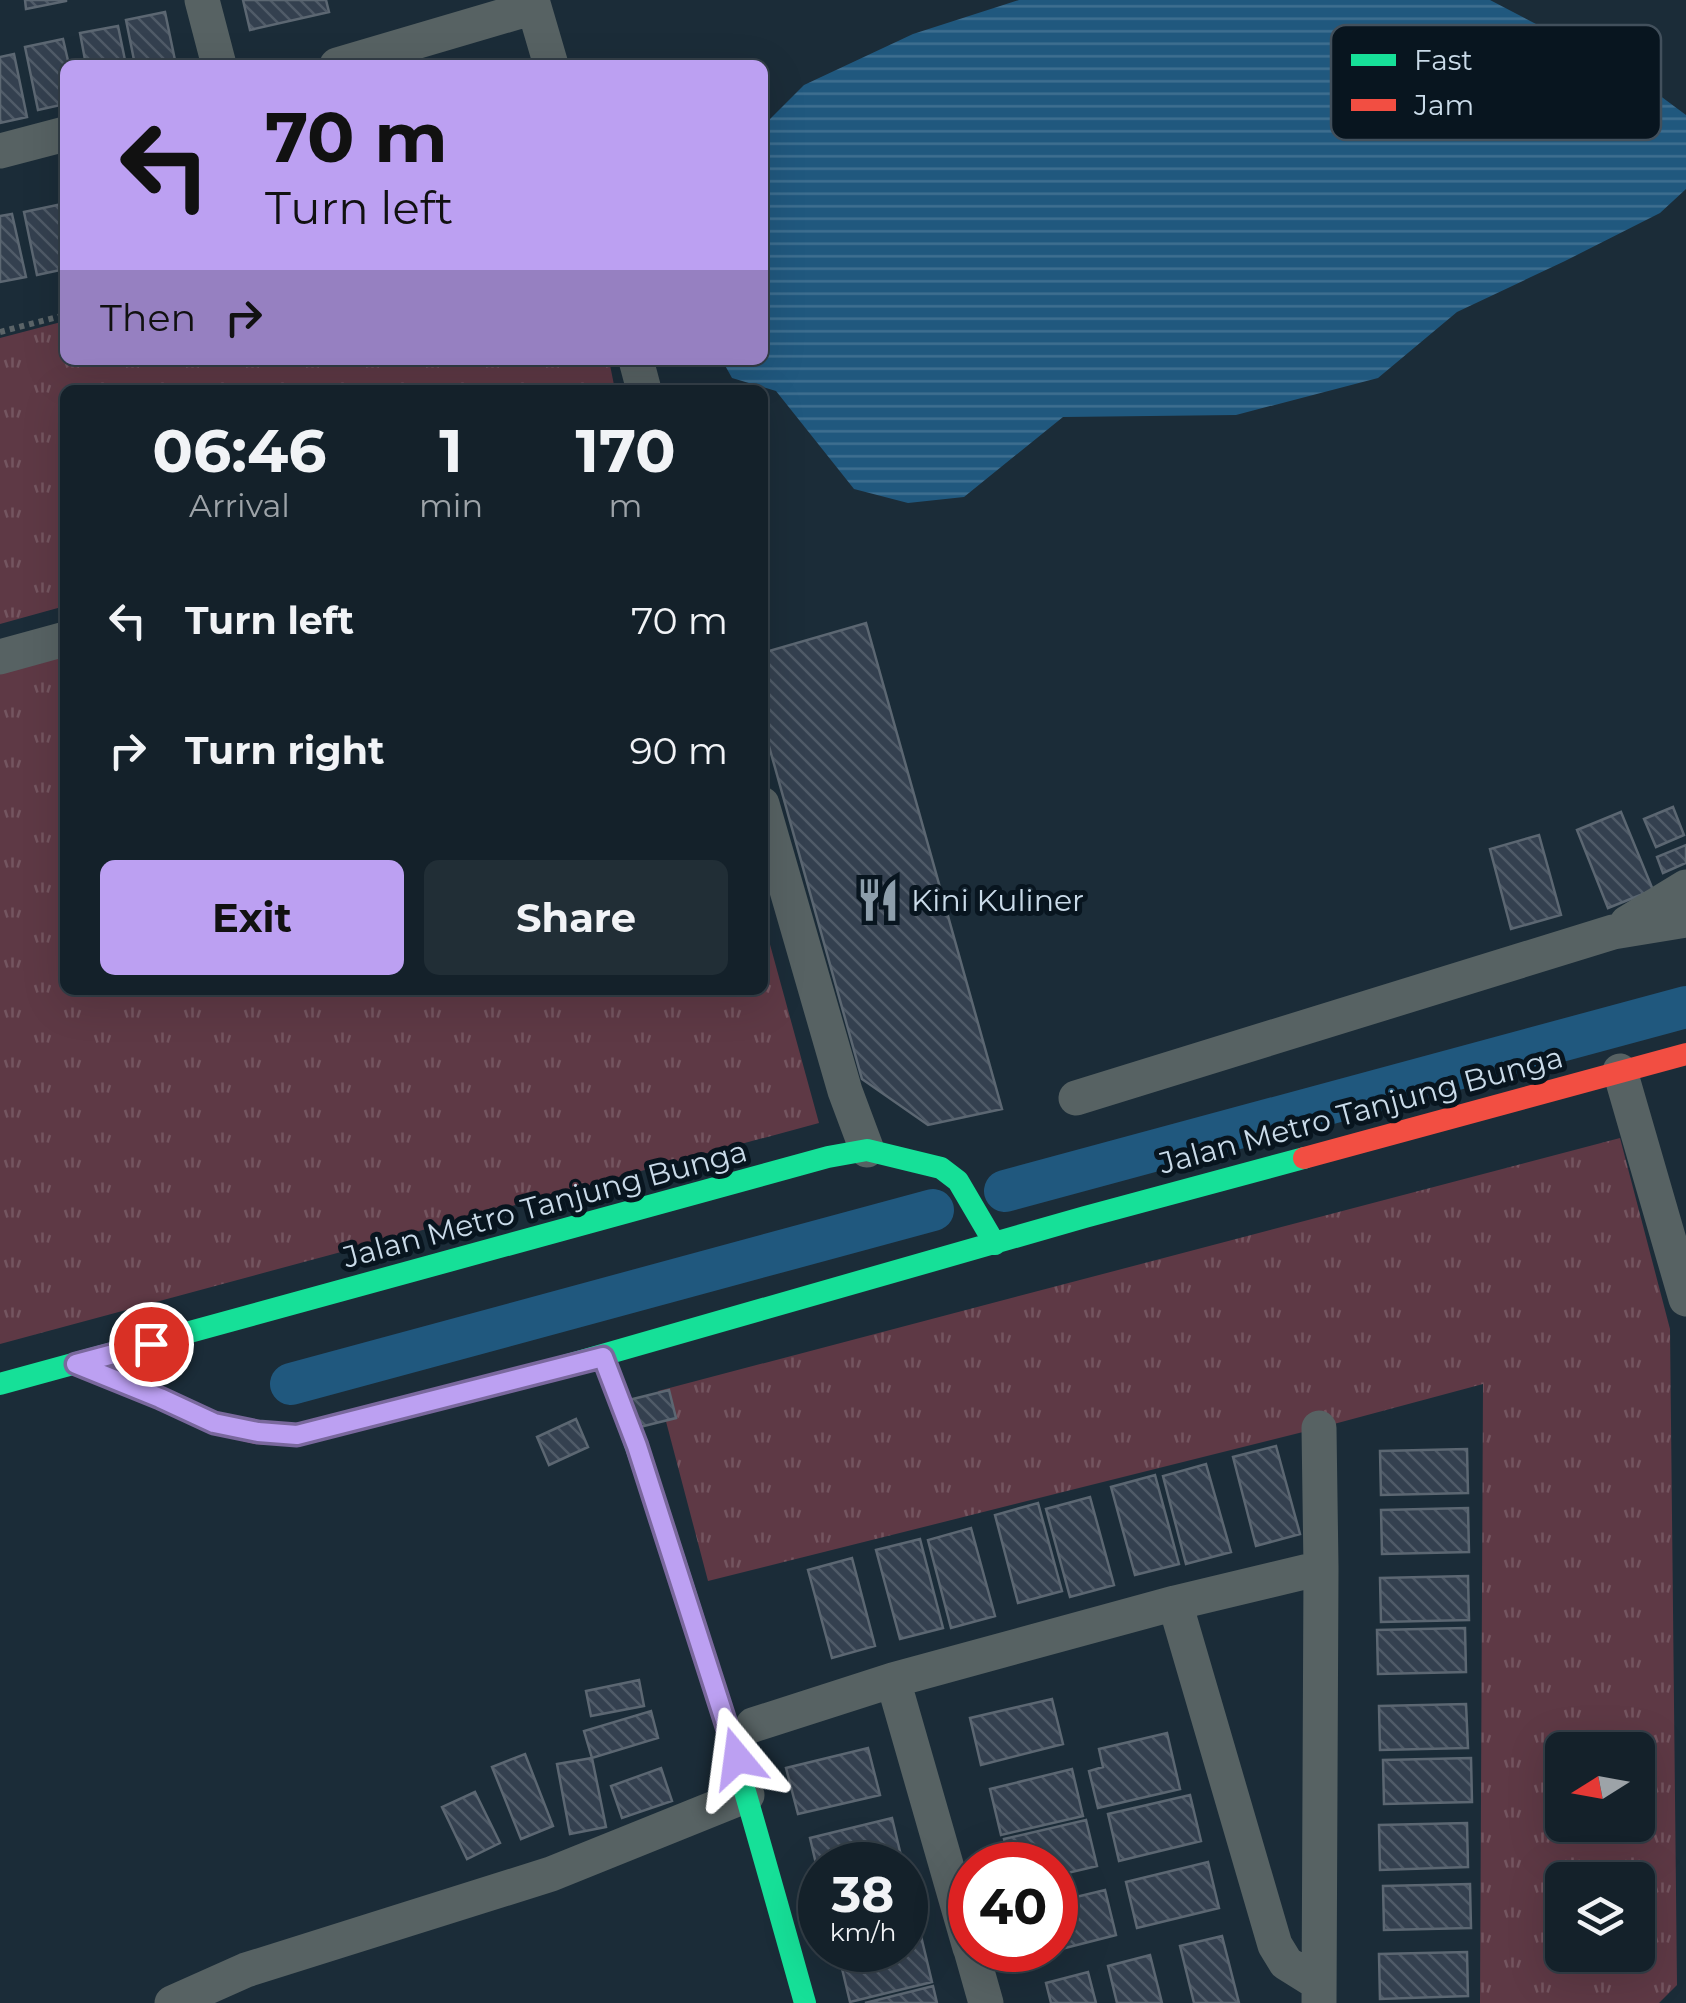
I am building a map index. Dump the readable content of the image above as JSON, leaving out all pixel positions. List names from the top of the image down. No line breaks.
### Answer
{"streets":{"main road":["Jalan Metro Tanjung Bunga"]},"places":{"restaurant":["Kini Kuliner"]},"legend":["Fast","Jam"],"north":"left","page":{"turn":["70 m","Turn left"],"then":"Then","eta":["06:46","Arrival","1","min","170","m"],"list":[{"name":"Turn left","value":"70 m"},{"name":"Turn right","value":"90 m"}],"buttons":["Exit","Share"],"speed":"38 km/h","limit":"40"}}
